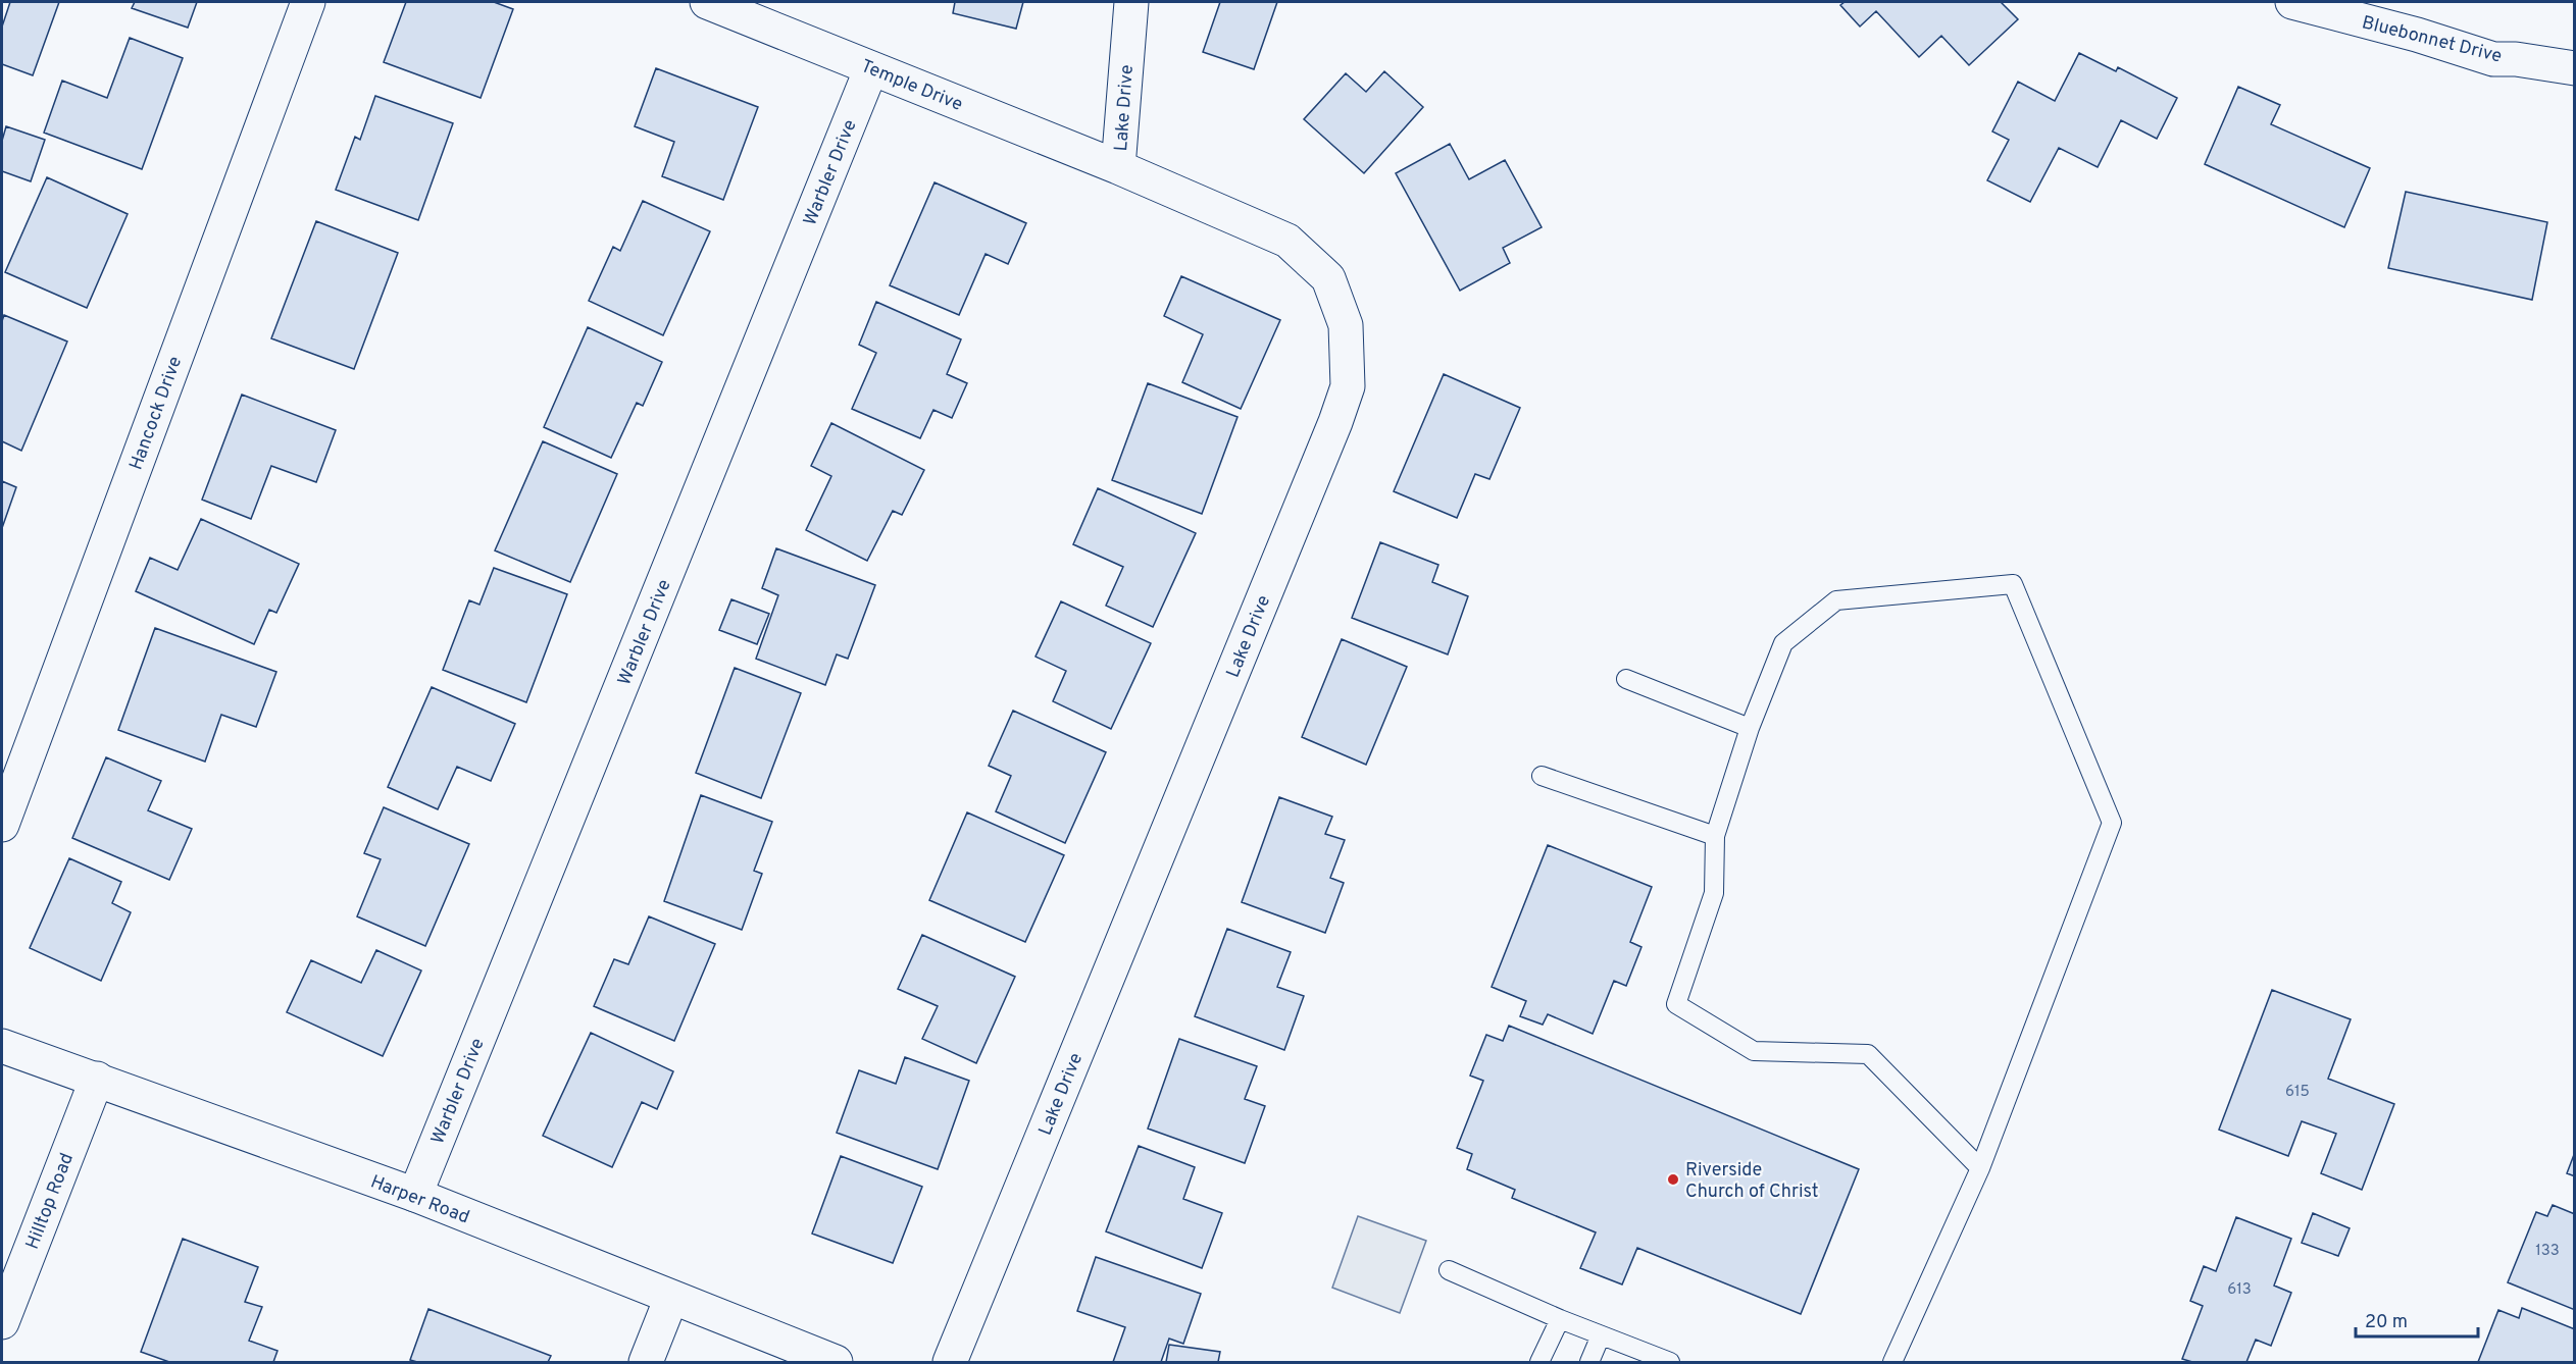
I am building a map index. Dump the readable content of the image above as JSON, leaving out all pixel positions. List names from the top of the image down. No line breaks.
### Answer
{"streets":{"street":["Bluebonnet Drive","Temple Drive","Lake Drive","Warbler Drive","Hancock Drive","Harper Road","Hilltop Road"]},"crossings":[["Temple Drive","Lake Drive"],["Temple Drive","Warbler Drive"],["Warbler Drive","Harper Road"],["Harper Road","Hilltop Road"]],"places":["Riverside Church of Christ"],"house_numbers":["615","133","613"],"scale_bar":"20 m"}
